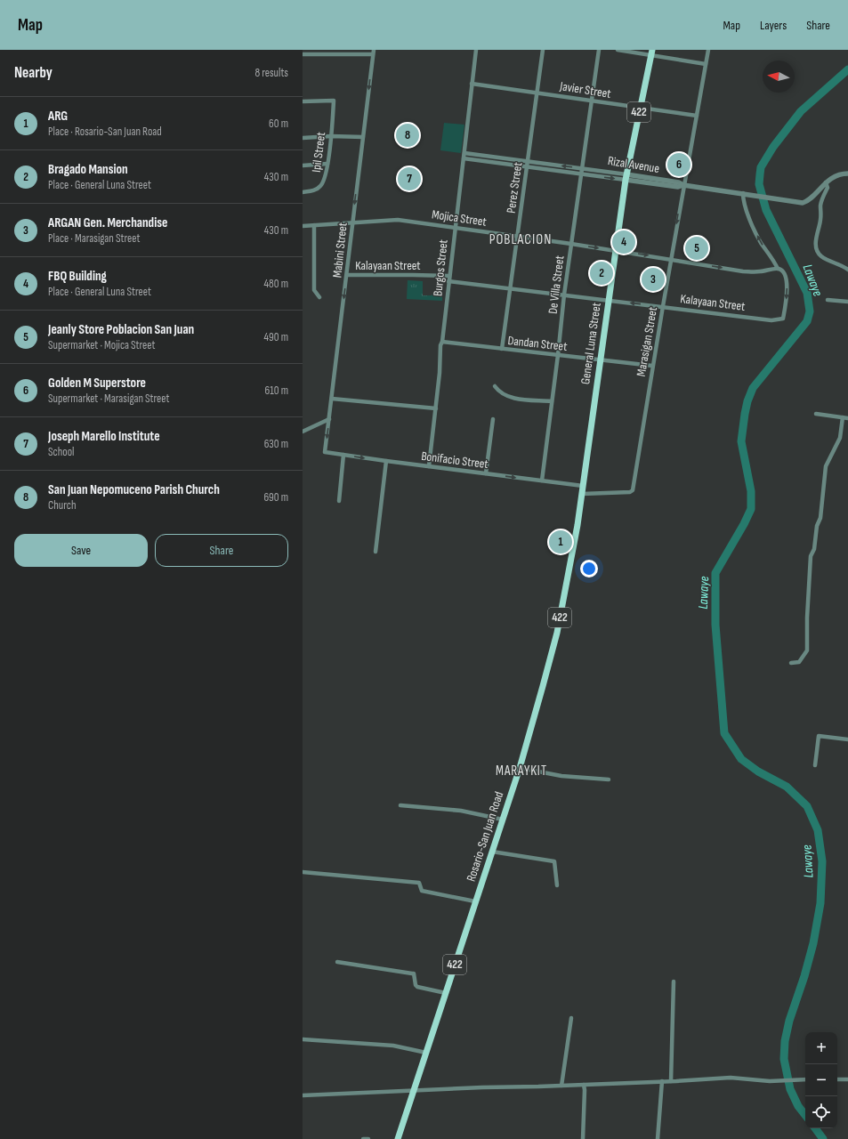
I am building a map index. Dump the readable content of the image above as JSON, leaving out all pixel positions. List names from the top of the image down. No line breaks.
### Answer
{"streets":{"main road":["422","General Luna Street","Rosario-San Juan Road"],"street":["Javier Street","Ipil Street","Rizal Avenue","Perez Street","Mojica Street","Mabini Street","Kalayaan Street","Burgos Street","De Villa Street","Marasigan Street","Dandan Street","Bonifacio Street"]},"crossings":[["Javier Street","Perez Street"],["Javier Street","Burgos Street"],["Javier Street","De Villa Street"],["Javier Street","Marasigan Street"],["Javier Street","General Luna Street"],["Rizal Avenue","Perez Street"],["Rizal Avenue","Burgos Street"],["Rizal Avenue","De Villa Street"],["Rizal Avenue","Marasigan Street"],["Rizal Avenue","General Luna Street"],["Perez Street","Mojica Street"],["Perez Street","Kalayaan Street"],["Perez Street","Dandan Street"],["Mojica Street","Mabini Street"],["Mojica Street","Kalayaan Street"],["Mojica Street","Burgos Street"],["Mojica Street","De Villa Street"],["Mojica Street","Marasigan Street"],["Mojica Street","General Luna Street"],["Mabini Street","Kalayaan Street"],["Mabini Street","Bonifacio Street"],["Kalayaan Street","Burgos Street"],["Kalayaan Street","De Villa Street"],["Kalayaan Street","Marasigan Street"],["Kalayaan Street","General Luna Street"],["Burgos Street","Dandan Street"],["Burgos Street","Bonifacio Street"],["De Villa Street","Dandan Street"],["De Villa Street","Bonifacio Street"],["Marasigan Street","Dandan Street"],["Marasigan Street","General Luna Street"],["Marasigan Street","Rosario-San Juan Road"],["Dandan Street","General Luna Street"],["General Luna Street","Bonifacio Street"],["General Luna Street","Rosario-San Juan Road"]],"one_way":["Mojica Street","Mabini Street","Bonifacio Street"],"districts":["POBLACION","MARAYKIT"],"water":["Lawaye"],"north":"left","page":{"header":"Map","nav":["Map","Layers","Share"],"heading":["Nearby","8 results"],"list":[{"mark":"1","name":"ARG","note":"Place · Rosario-San Juan Road","value":"60 m"},{"mark":"2","name":"Bragado Mansion","note":"Place · General Luna Street","value":"430 m"},{"mark":"3","name":"ARGAN Gen. Merchandise","note":"Place · Marasigan Street","value":"430 m"},{"mark":"4","name":"FBQ Building","note":"Place · General Luna Street","value":"480 m"},{"mark":"5","name":"Jeanly Store Poblacion San Juan","note":"Supermarket · Mojica Street","value":"490 m"},{"mark":"6","name":"Golden M Superstore","note":"Supermarket · Marasigan Street","value":"610 m"},{"mark":"7","name":"Joseph Marello Institute","note":"School","value":"630 m"},{"mark":"8","name":"San Juan Nepomuceno Parish Church","note":"Church","value":"690 m"}],"pins":["8","6","7","4","5","2","3","1"],"buttons":["Save","Share"],"map_buttons":["+","−"]}}
